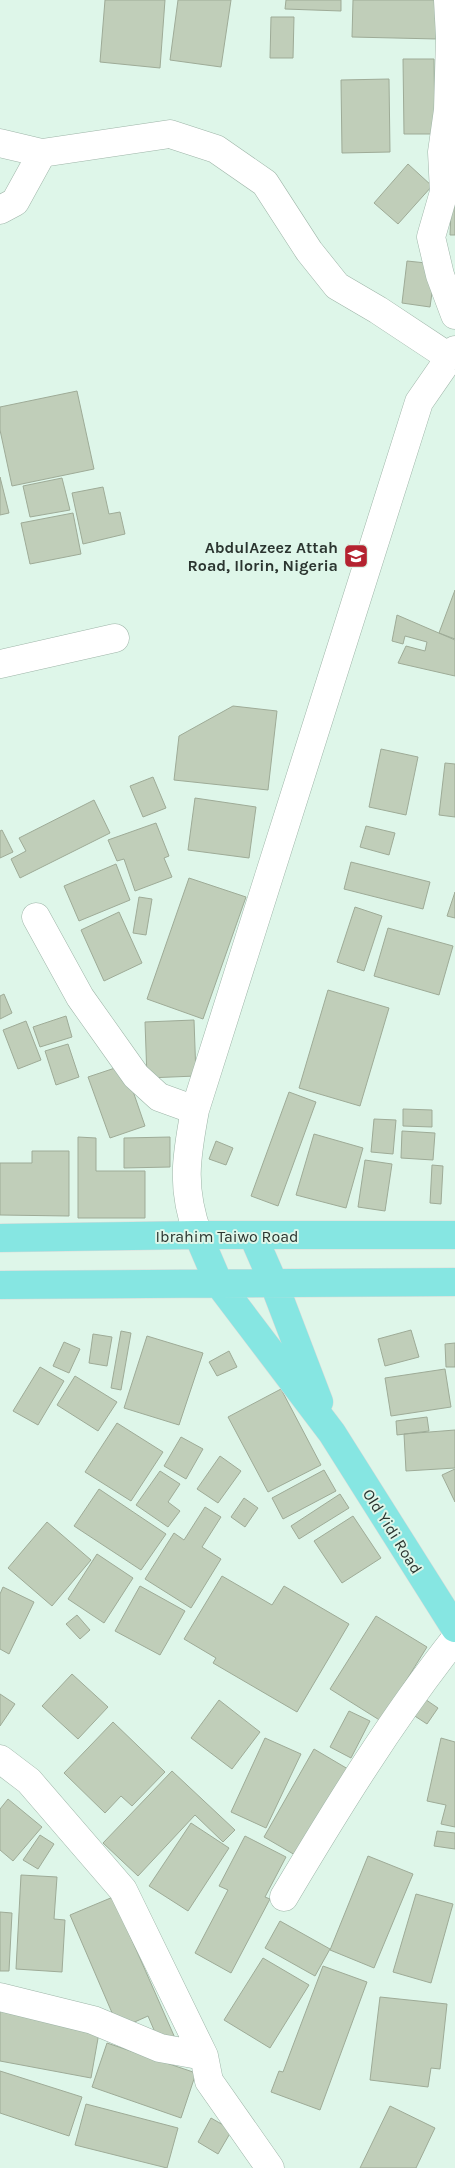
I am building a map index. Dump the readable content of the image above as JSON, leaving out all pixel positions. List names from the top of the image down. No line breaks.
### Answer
{"streets":{"main road":["Ibrahim Taiwo Road","Old Yidi Road"]},"crossings":[["Ibrahim Taiwo Road","Old Yidi Road"]],"places":{"school or university":["AbdulAzeez Attah Road, Ilorin, Nigeria"]}}
